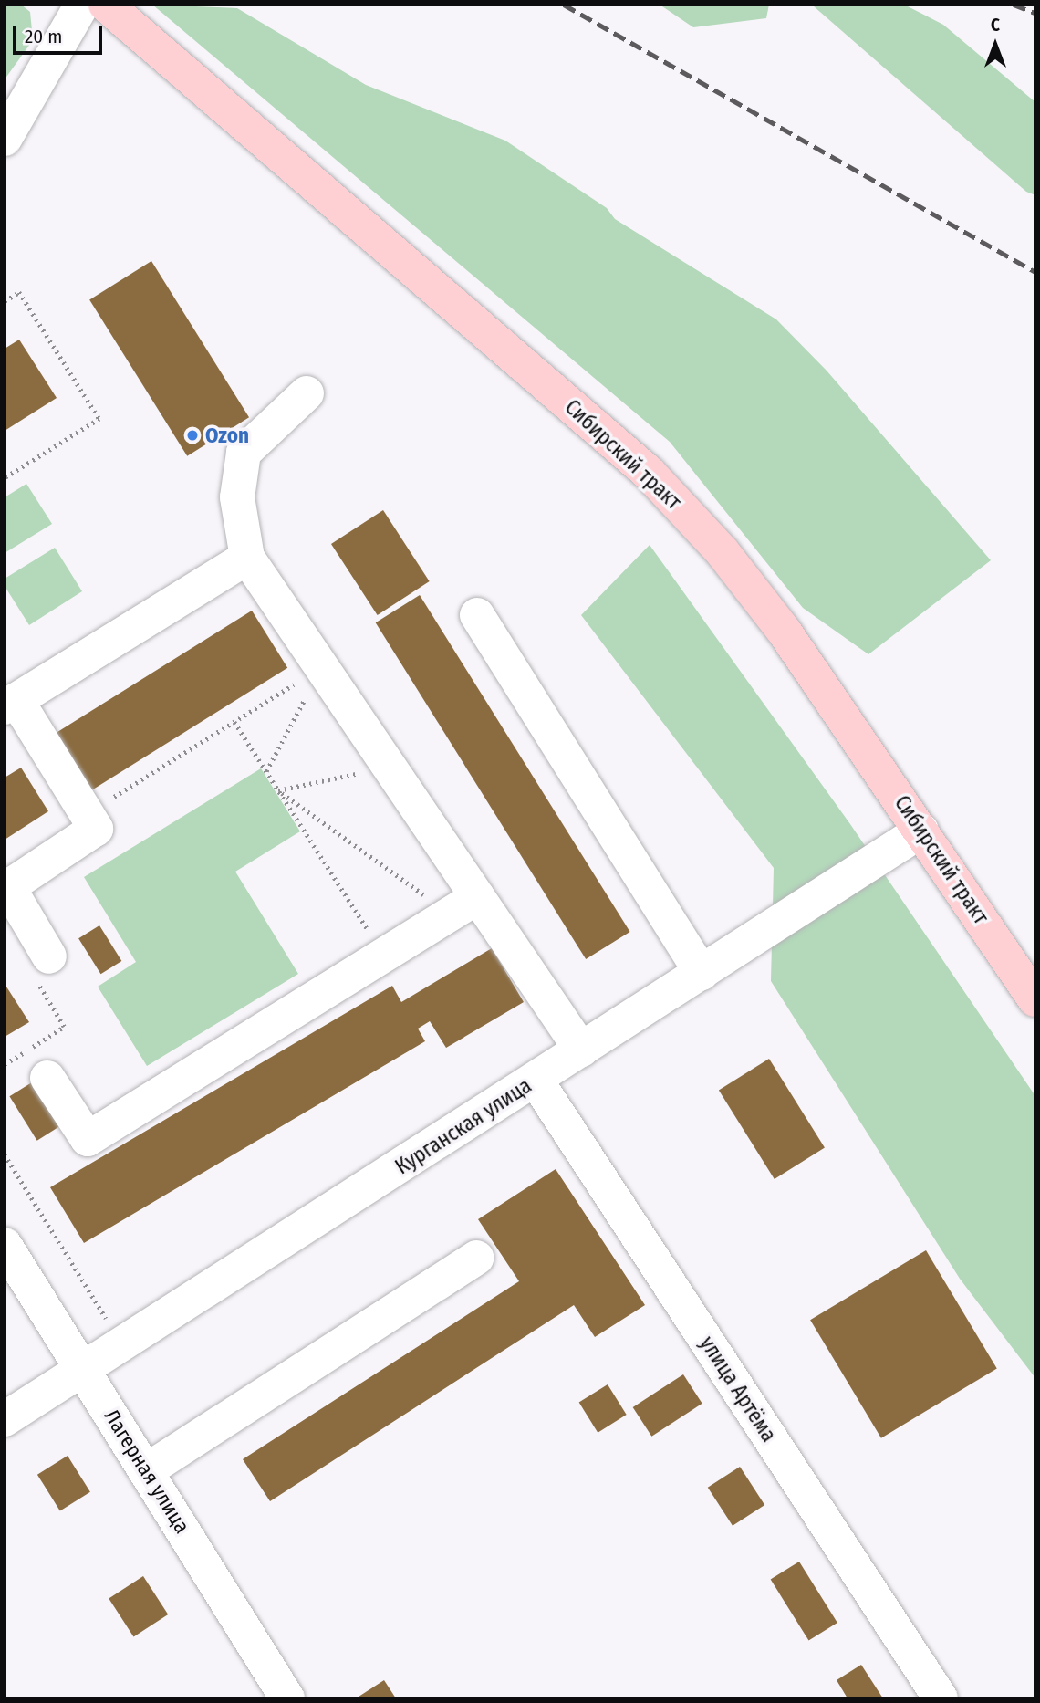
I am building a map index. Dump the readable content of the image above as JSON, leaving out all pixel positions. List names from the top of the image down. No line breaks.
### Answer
{"streets":{"main road":["Сибирский тракт"],"street":["Курганская улица","улица Артёма","Лагерная улица"]},"crossings":[["Сибирский тракт","Курганская улица"],["Курганская улица","улица Артёма"],["Курганская улица","Лагерная улица"]],"places":["Ozon"],"scale_bar":"20 m","north":"top"}
